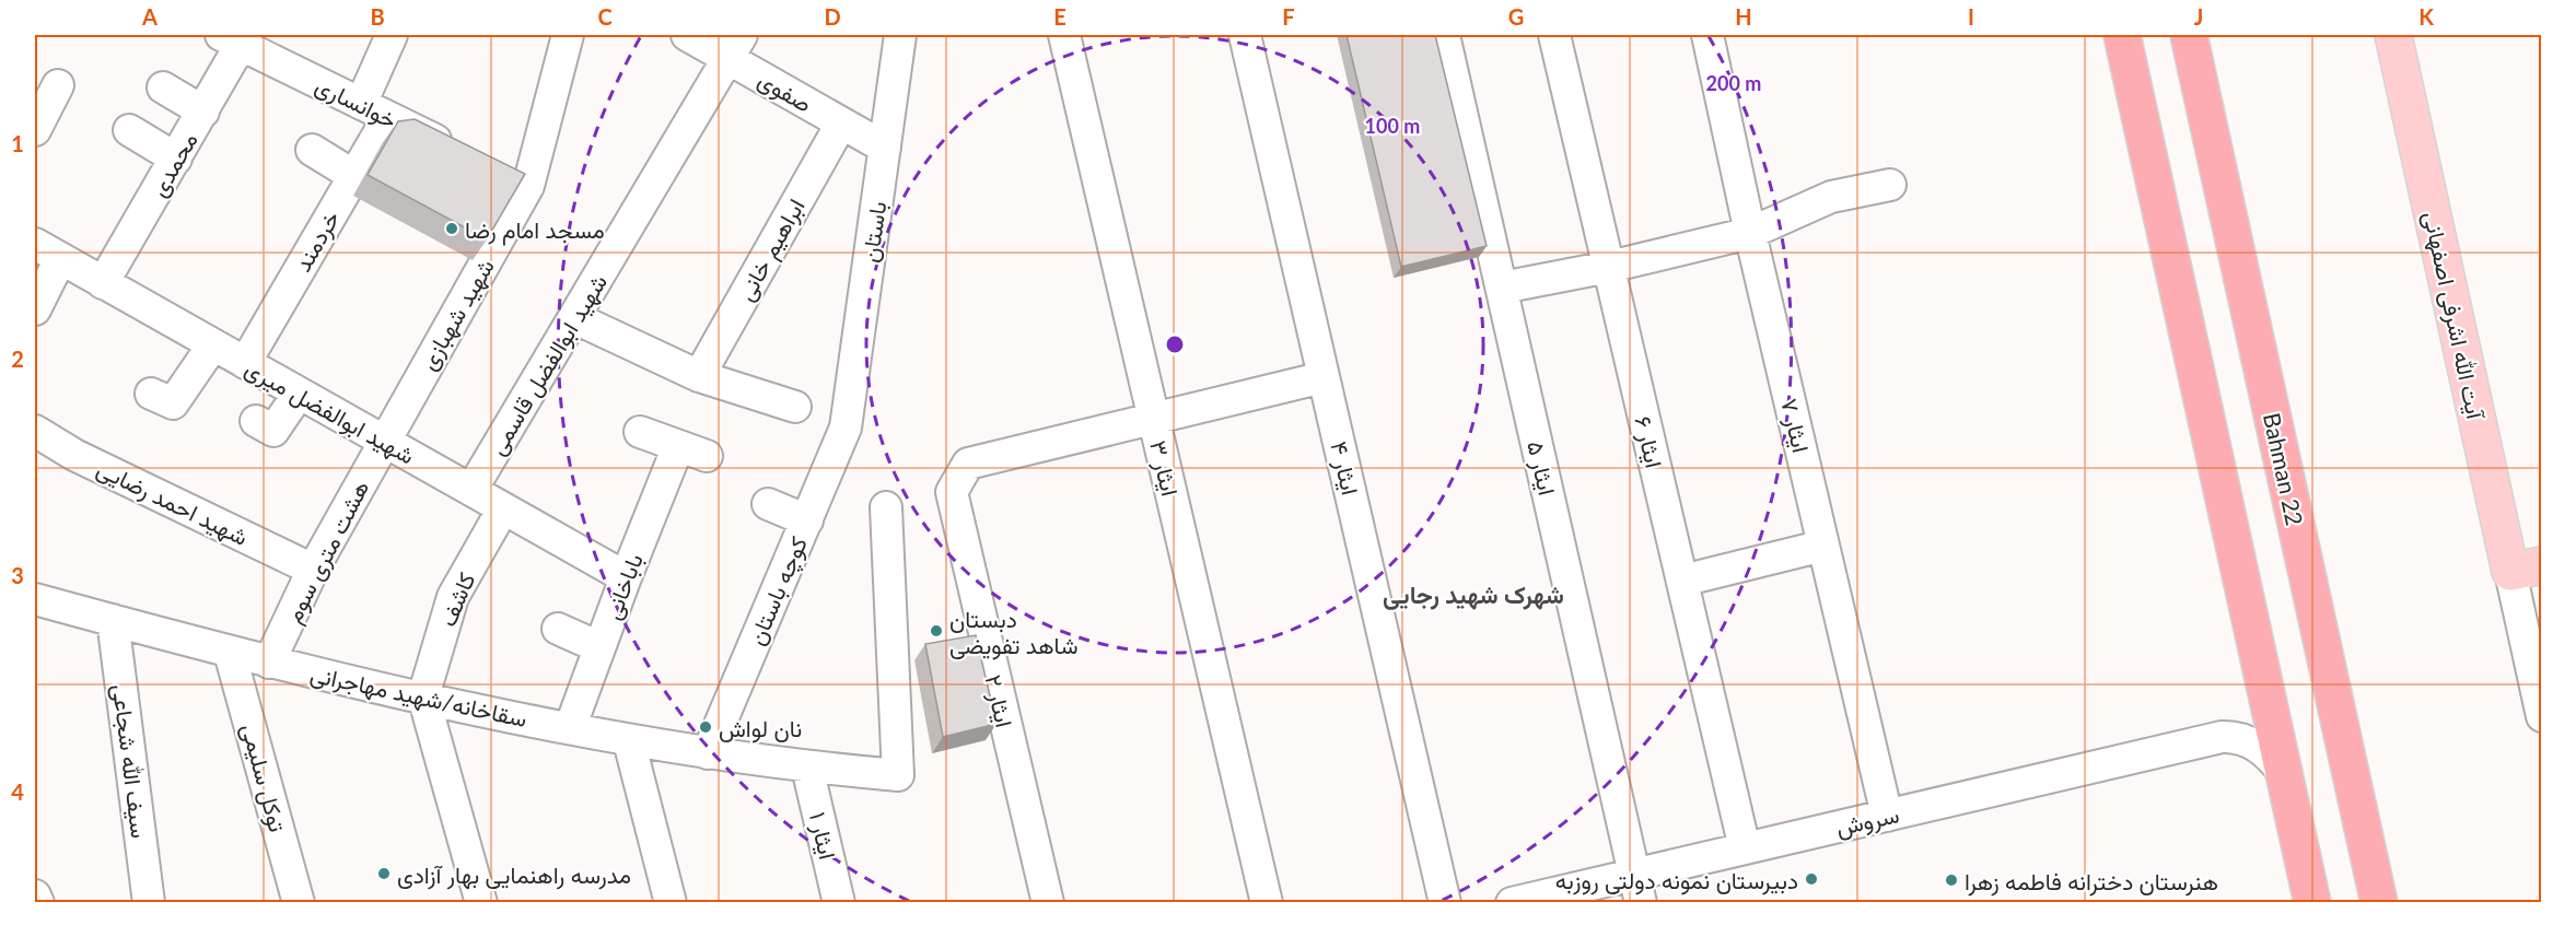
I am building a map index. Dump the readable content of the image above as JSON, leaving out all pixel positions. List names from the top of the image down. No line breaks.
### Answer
{"streets":{"highway":["Bahman 22"],"main road":["آیت الله اشرفی اصفهانی"],"street":["صفوی","خوانساری","محمدی","باستان","خردمند","ابراهیم خانی","شهید شهبازی","شهید ابوالفضل قاسمی","شهید ابوالفضل میری","ایثار ۷","ایثار ۶","ایثار ۳","ایثار ۴","ایثار ۵","شهید احمد رضایی","هشت متری سوم","باباخانی","کوچه باستان","کاشف","سقاخانه/شهید مهاجرانی","ایثار ۲","سیف الله شجاعی","توکل سلیمی","سروش","ایثار ۱"]},"crossings":[["صفوی","باستان"],["صفوی","ابراهیم خانی"],["صفوی","شهید ابوالفضل قاسمی"],["خوانساری","محمدی"],["خوانساری","خردمند"],["محمدی","شهید ابوالفضل میری"],["باستان","کوچه باستان"],["خردمند","شهید ابوالفضل میری"],["شهید شهبازی","شهید ابوالفضل میری"],["شهید شهبازی","هشت متری سوم"],["شهید ابوالفضل قاسمی","شهید ابوالفضل میری"],["شهید ابوالفضل میری","هشت متری سوم"],["شهید ابوالفضل میری","باباخانی"],["شهید ابوالفضل میری","کاشف"],["ایثار ۷","سروش"],["ایثار ۶","سروش"],["ایثار ۳","ایثار ۲"],["ایثار ۵","سروش"],["شهید احمد رضایی","هشت متری سوم"],["هشت متری سوم","سقاخانه/شهید مهاجرانی"],["باباخانی","سقاخانه/شهید مهاجرانی"],["کوچه باستان","سقاخانه/شهید مهاجرانی"],["کاشف","سقاخانه/شهید مهاجرانی"],["سقاخانه/شهید مهاجرانی","سیف الله شجاعی"],["سقاخانه/شهید مهاجرانی","توکل سلیمی"],["سقاخانه/شهید مهاجرانی","ایثار ۱"]],"districts":["شهرک شهید رجایی"],"places":["مسجد امام رضا","دبستان شاهد تفویضی","نان لواش","مدرسه راهنمایی بهار آزادی","دبیرستان نمونه دولتی روزبه","هنرستان دخترانه فاطمه زهرا"],"grid":{"columns":["A","B","C","D","E","F","G","H","I","J","K"],"rows":["1","2","3","4"]},"rings":["200 m","100 m"]}
